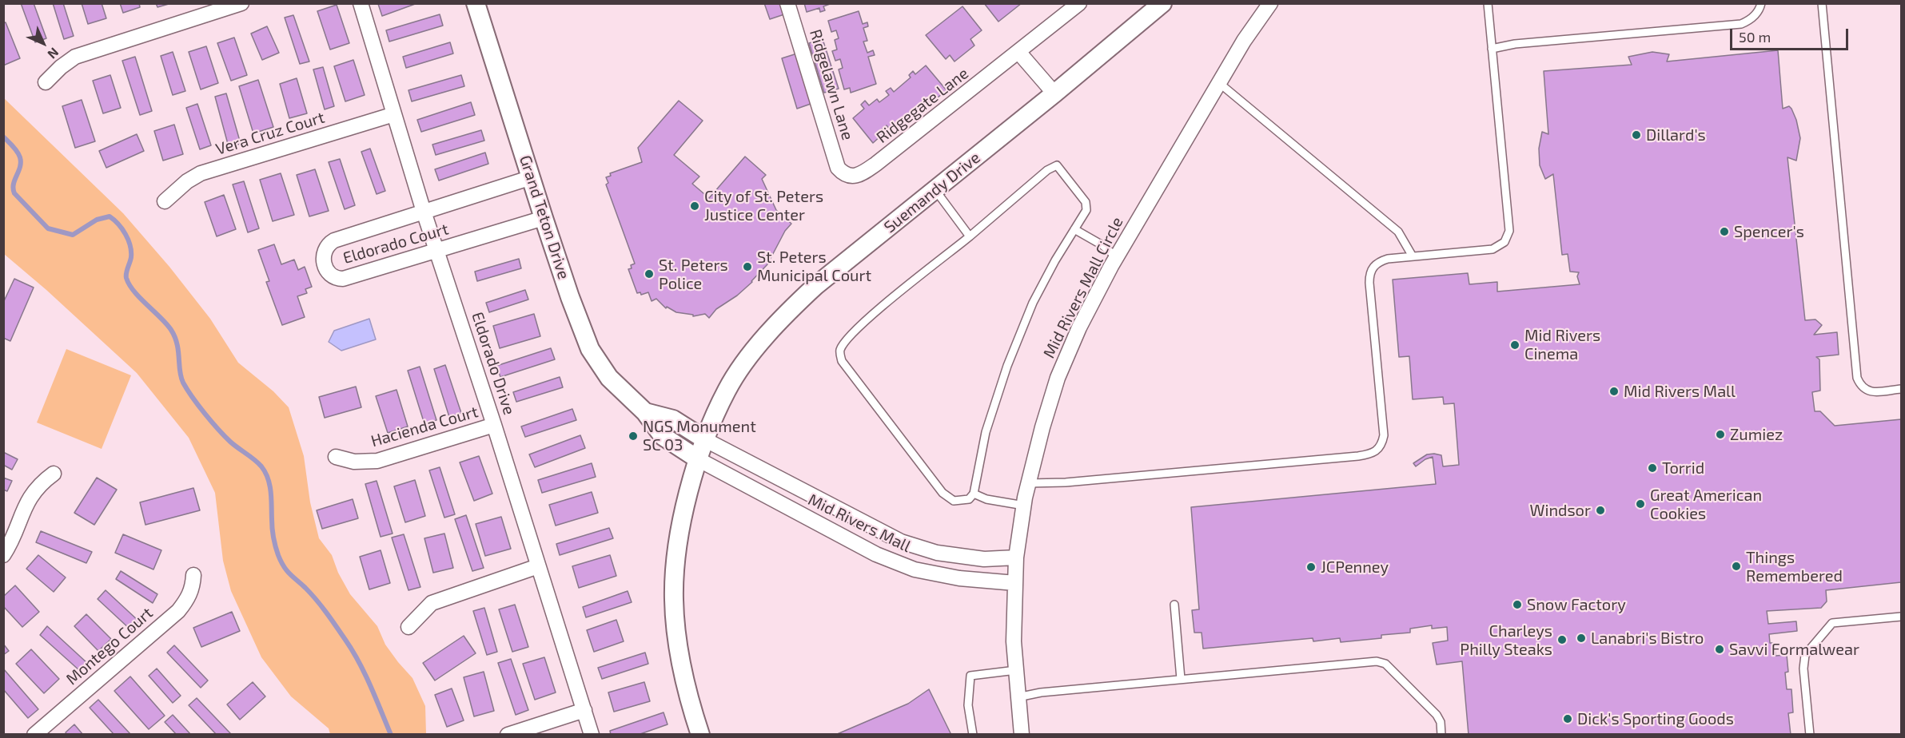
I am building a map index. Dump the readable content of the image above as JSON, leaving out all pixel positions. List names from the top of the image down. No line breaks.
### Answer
{"streets":{"street":["Ridgelawn Lane","Ridgegate Lane","Vera Cruz Court","Suemandy Drive","Grand Teton Drive","Eldorado Court","Mid Rivers Mall Circle","Eldorado Drive","Hacienda Court","Mid Rivers Mall","Montego Court"]},"crossings":[["Ridgelawn Lane","Ridgegate Lane"],["Vera Cruz Court","Eldorado Drive"],["Suemandy Drive","Grand Teton Drive"],["Suemandy Drive","Mid Rivers Mall"],["Grand Teton Drive","Eldorado Court"],["Grand Teton Drive","Mid Rivers Mall"],["Eldorado Court","Eldorado Drive"],["Mid Rivers Mall Circle","Mid Rivers Mall"],["Eldorado Drive","Hacienda Court"]],"places":["Dillard's","City of St. Peters Justice Center","Spencer's","St. Peters Municipal Court","St. Peters Police","Mid Rivers Cinema","Mid Rivers Mall","Zumiez","NGS Monument SC 03","Torrid","Great American Cookies","Windsor","Things Remembered","JCPenney","Snow Factory","Lanabri's Bistro","Charleys Philly Steaks","Savvi Formalwear","Dick's Sporting Goods"],"scale_bar":"50 m","north":"bottom right"}
